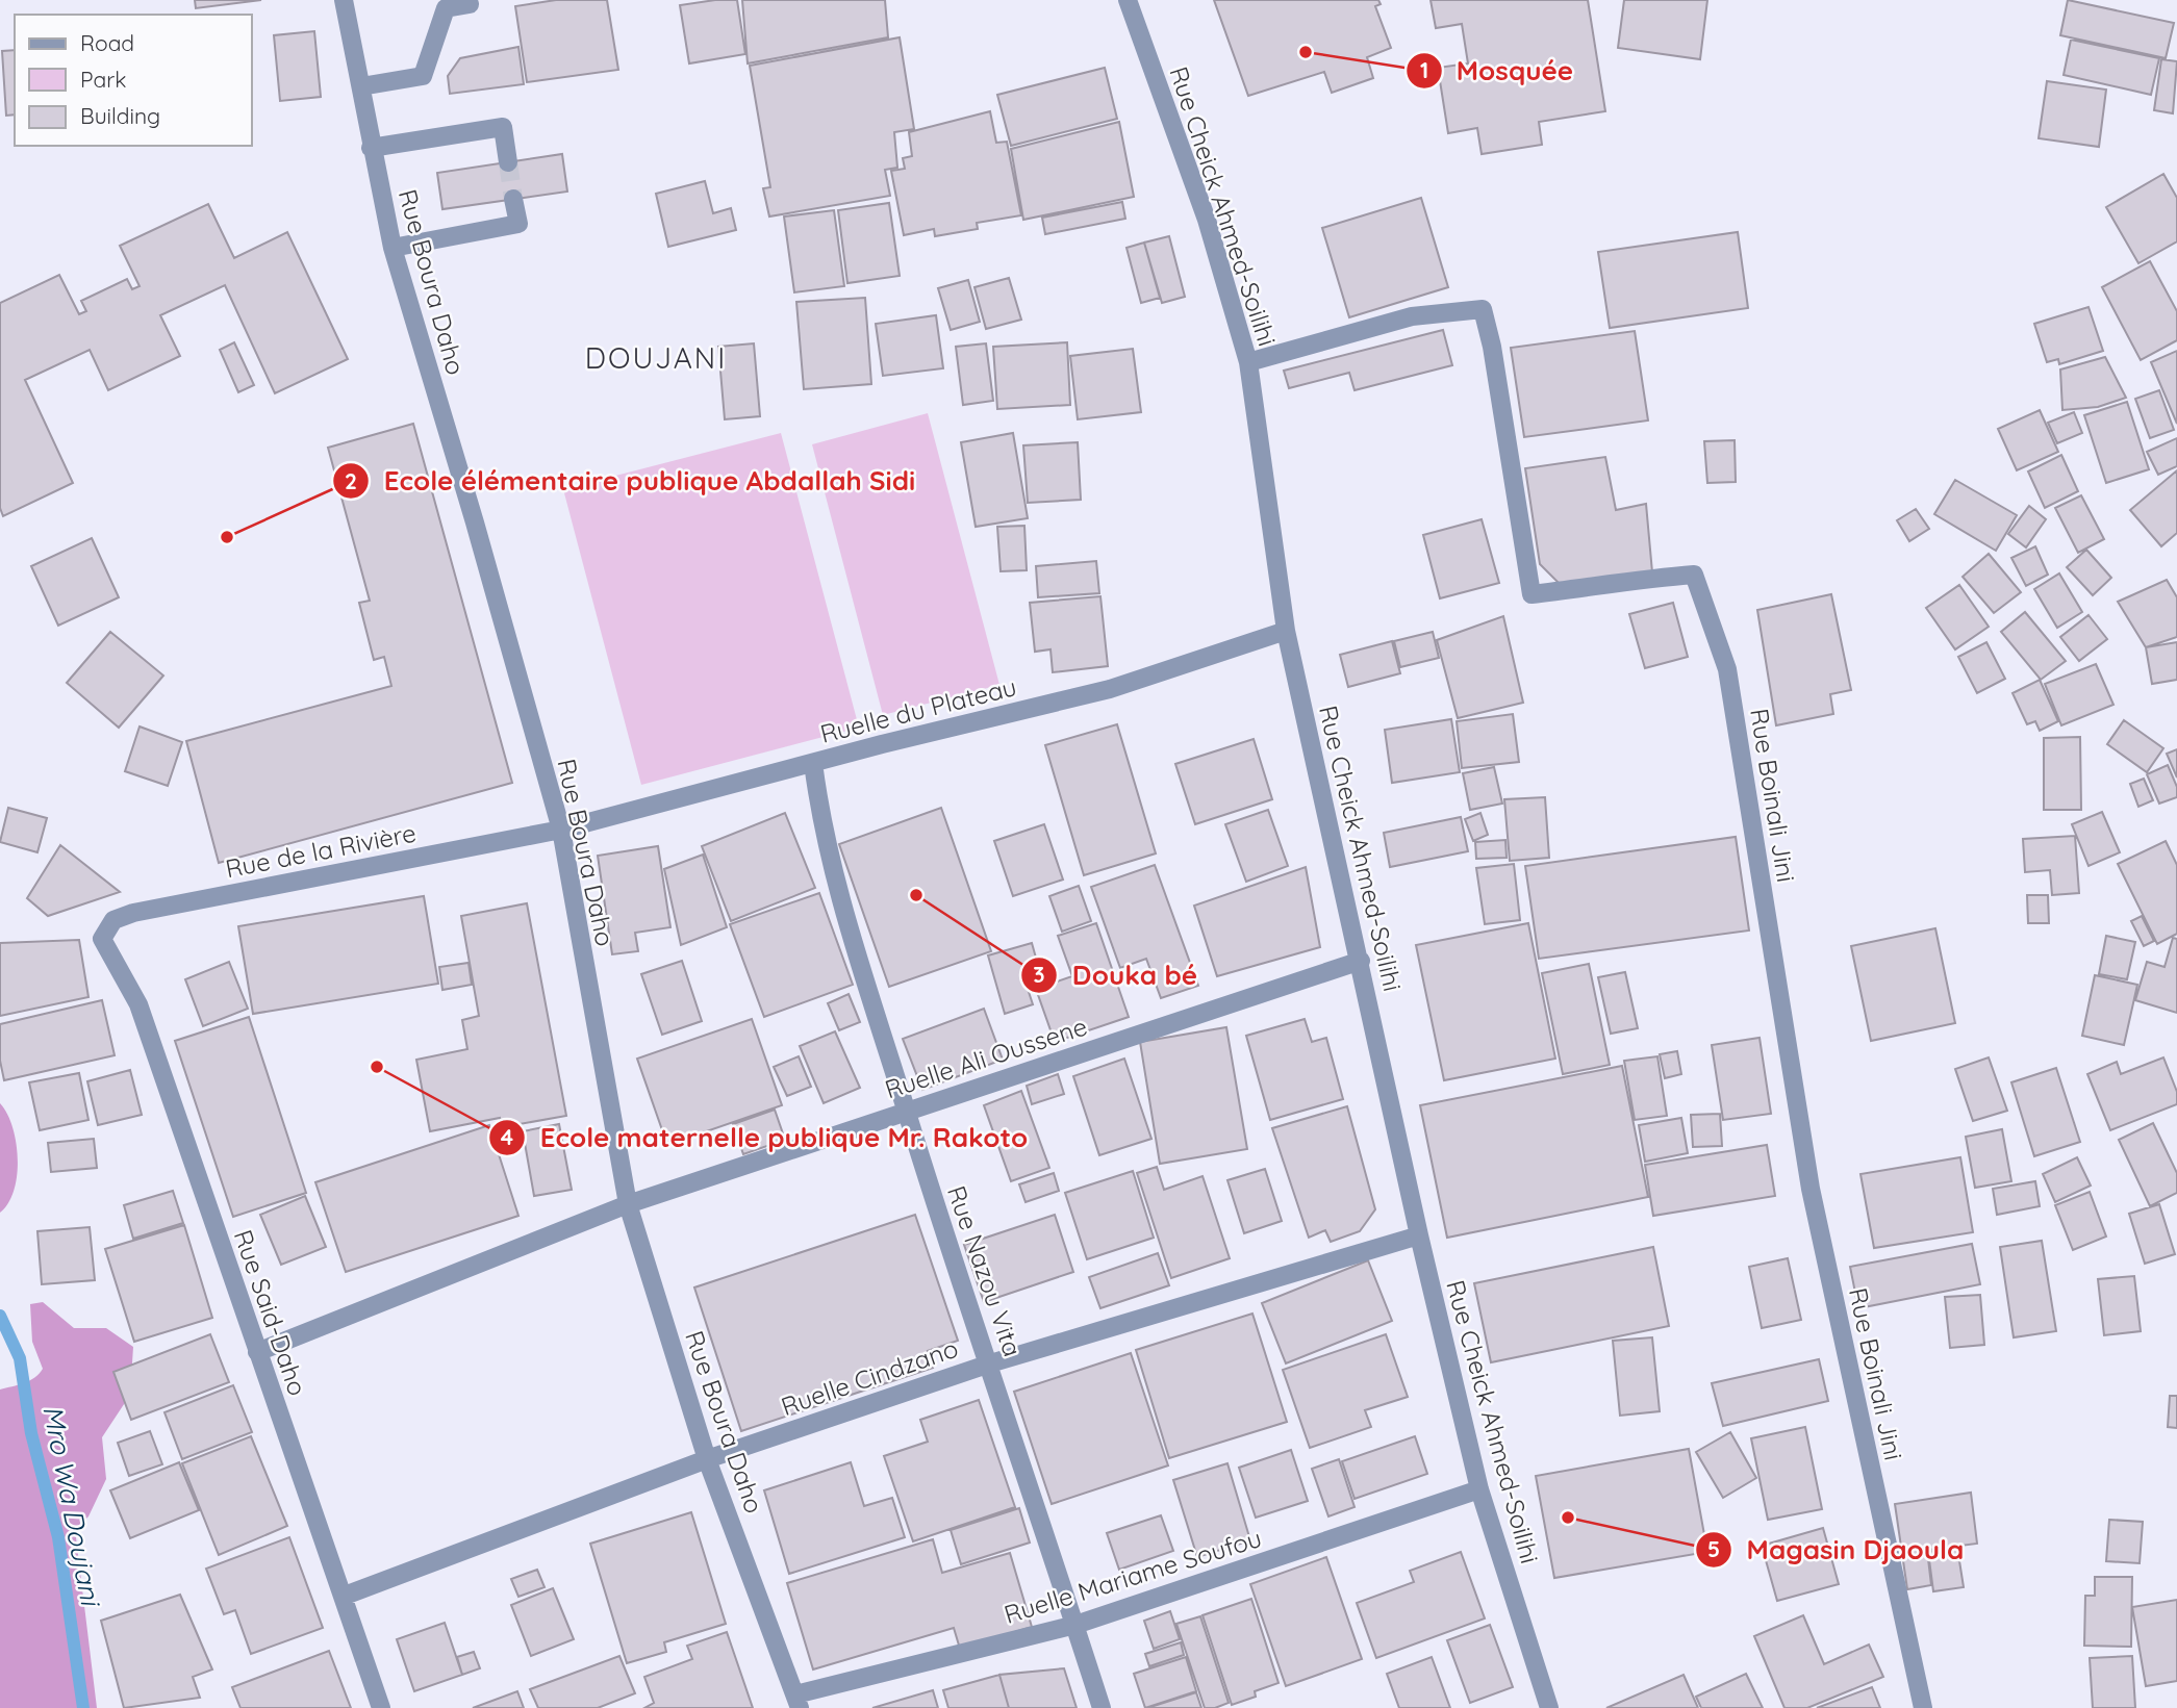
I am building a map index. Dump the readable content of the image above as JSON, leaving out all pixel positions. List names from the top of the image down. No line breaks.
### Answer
{"streets":{"street":["Rue Cheick Ahmed-Soilihi","Rue Boura Daho","Ruelle du Plateau","Rue Boinali Jini","Rue de la Rivière","Ruelle Ali Oussene","Rue Nazou Vita","Rue Said-Daho","Ruelle Cindzano","Ruelle Mariame Soufou"]},"crossings":[["Rue Cheick Ahmed-Soilihi","Ruelle du Plateau"],["Rue Cheick Ahmed-Soilihi","Rue Boinali Jini"],["Rue Cheick Ahmed-Soilihi","Ruelle Ali Oussene"],["Rue Cheick Ahmed-Soilihi","Ruelle Cindzano"],["Rue Cheick Ahmed-Soilihi","Ruelle Mariame Soufou"],["Rue Boura Daho","Ruelle du Plateau"],["Rue Boura Daho","Rue de la Rivière"],["Rue Boura Daho","Ruelle Ali Oussene"],["Rue Boura Daho","Ruelle Cindzano"],["Rue Boura Daho","Ruelle Mariame Soufou"],["Ruelle du Plateau","Rue de la Rivière"],["Ruelle du Plateau","Rue Nazou Vita"],["Rue de la Rivière","Rue Said-Daho"],["Ruelle Ali Oussene","Rue Nazou Vita"],["Ruelle Ali Oussene","Rue Said-Daho"],["Rue Nazou Vita","Ruelle Cindzano"],["Rue Nazou Vita","Ruelle Mariame Soufou"],["Rue Said-Daho","Ruelle Cindzano"]],"districts":["DOUJANI"],"water":["Mro Wa Doujani"],"places":["Mosquée","Ecole élémentaire publique Abdallah Sidi","Douka bé","Ecole maternelle publique Mr. Rakoto","Magasin Djaoula"],"legend":["Road","Park","Building"]}
